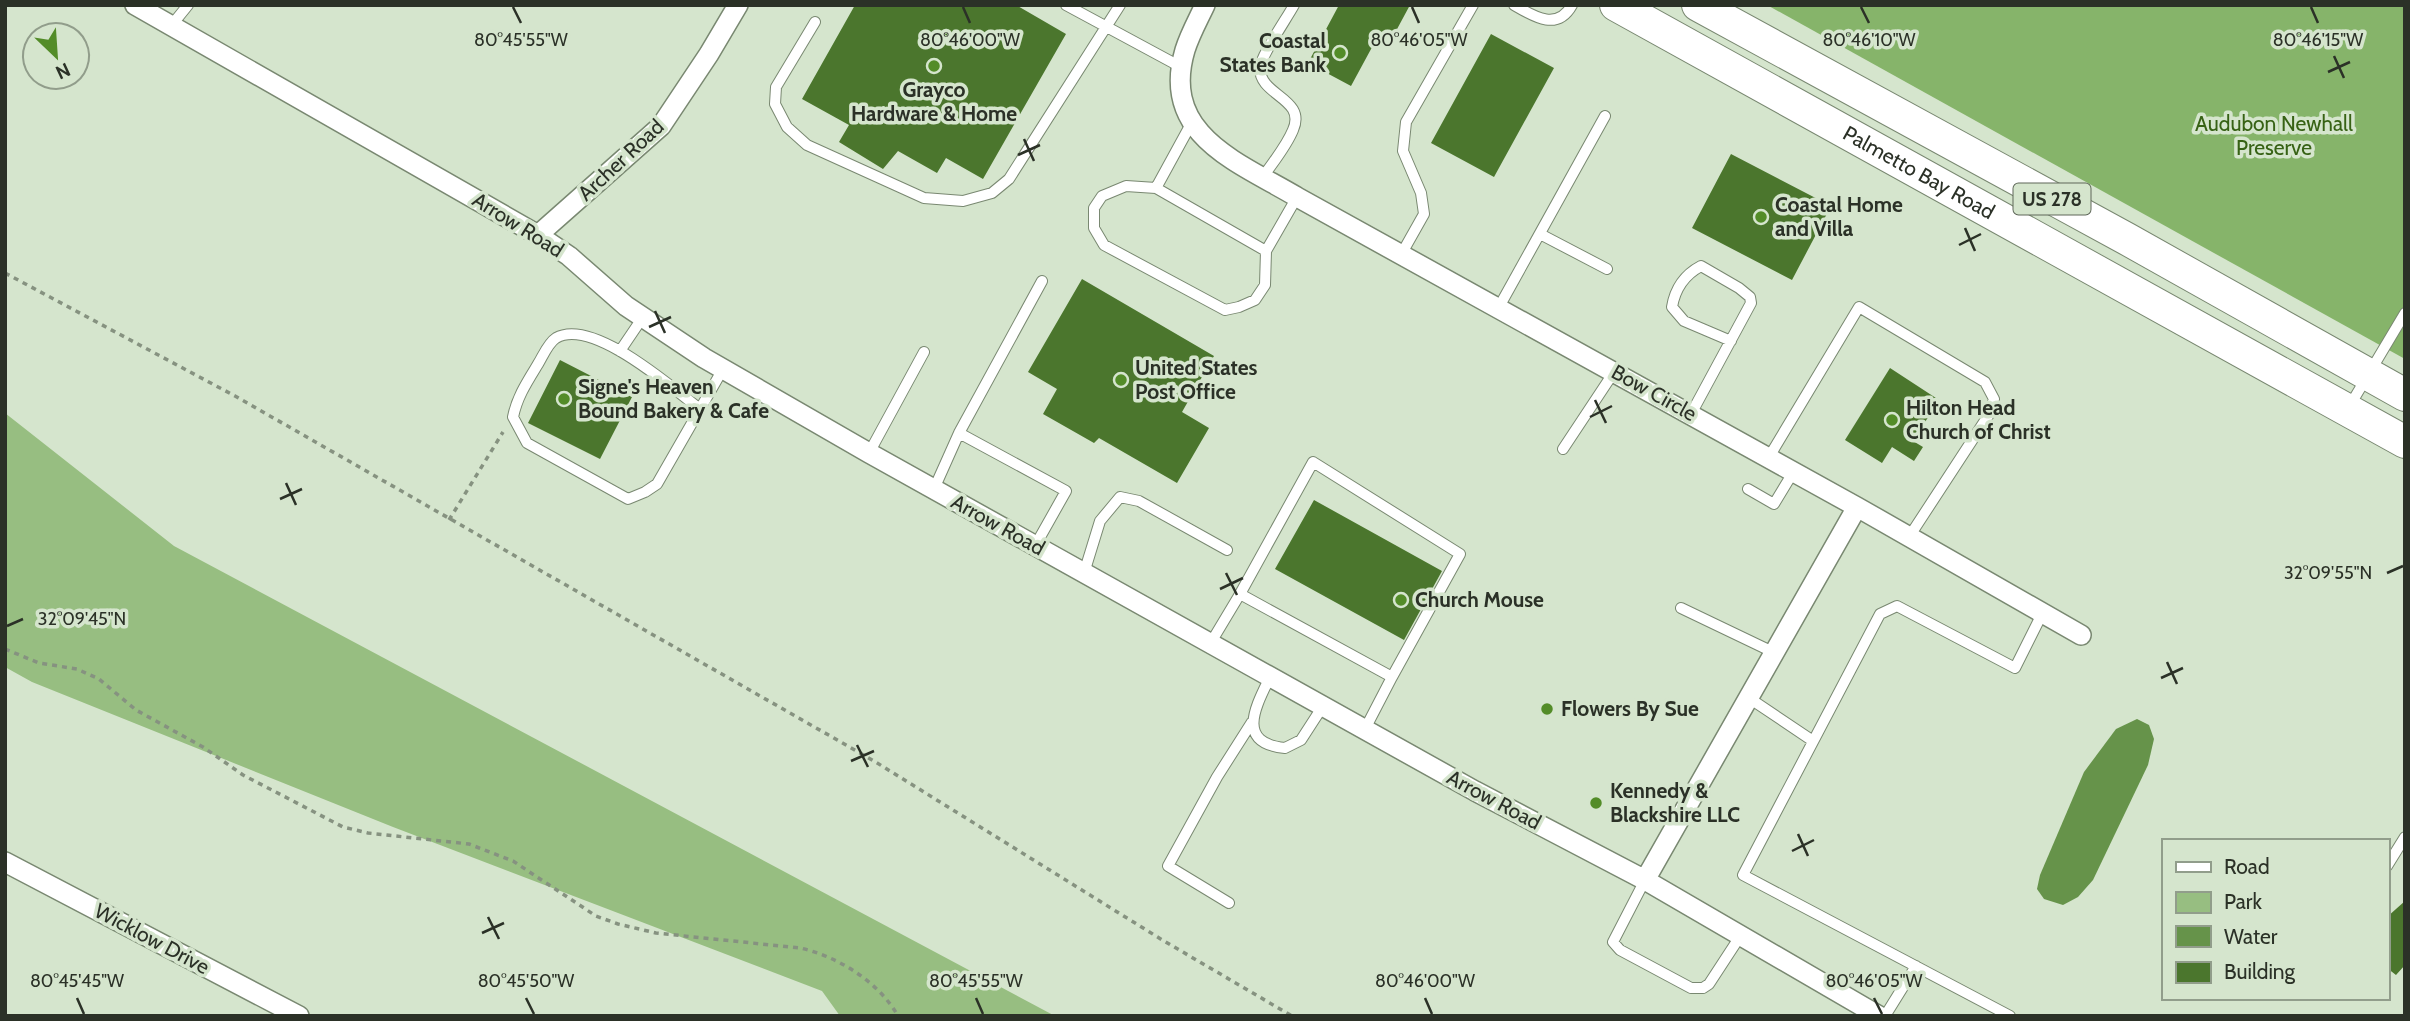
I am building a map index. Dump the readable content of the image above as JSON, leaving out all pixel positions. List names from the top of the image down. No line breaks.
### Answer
{"streets":{"highway":["Palmetto Bay Road","US 278"],"street":["Archer Road","Arrow Road","Bow Circle","Wicklow Drive"]},"crossings":[["Archer Road","Arrow Road"]],"parks":["Audubon Newhall Preserve"],"places":["Coastal States Bank","Grayco Hardware & Home","Coastal Home and Villa","United States Post Office","Signe's Heaven Bound Bakery & Cafe","Hilton Head Church of Christ","Church Mouse","Flowers By Sue","Kennedy & Blackshire LLC"],"legend":["Road","Park","Water","Building"],"north":"bottom right","coordinates":["80°45'55\"W","80°46'00\"W","80°46'05\"W","80°46'10\"W","80°46'15\"W","32°09'55\"N","32°09'45\"N","80°45'45\"W","80°45'50\"W"]}
